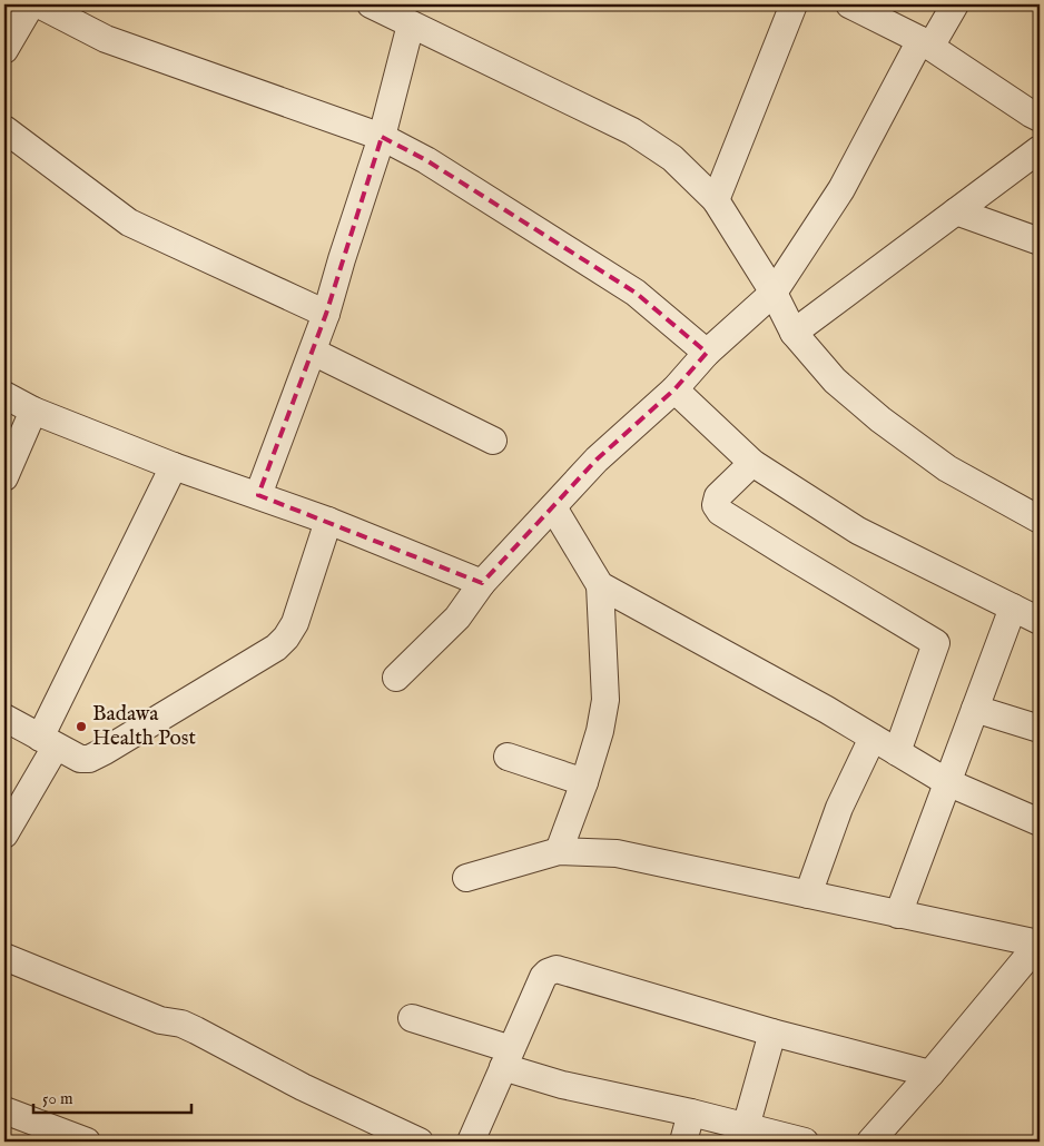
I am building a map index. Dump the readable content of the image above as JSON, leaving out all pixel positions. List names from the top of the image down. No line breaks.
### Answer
{"places":["Badawa Health Post"],"scale_bar":"50 m"}
